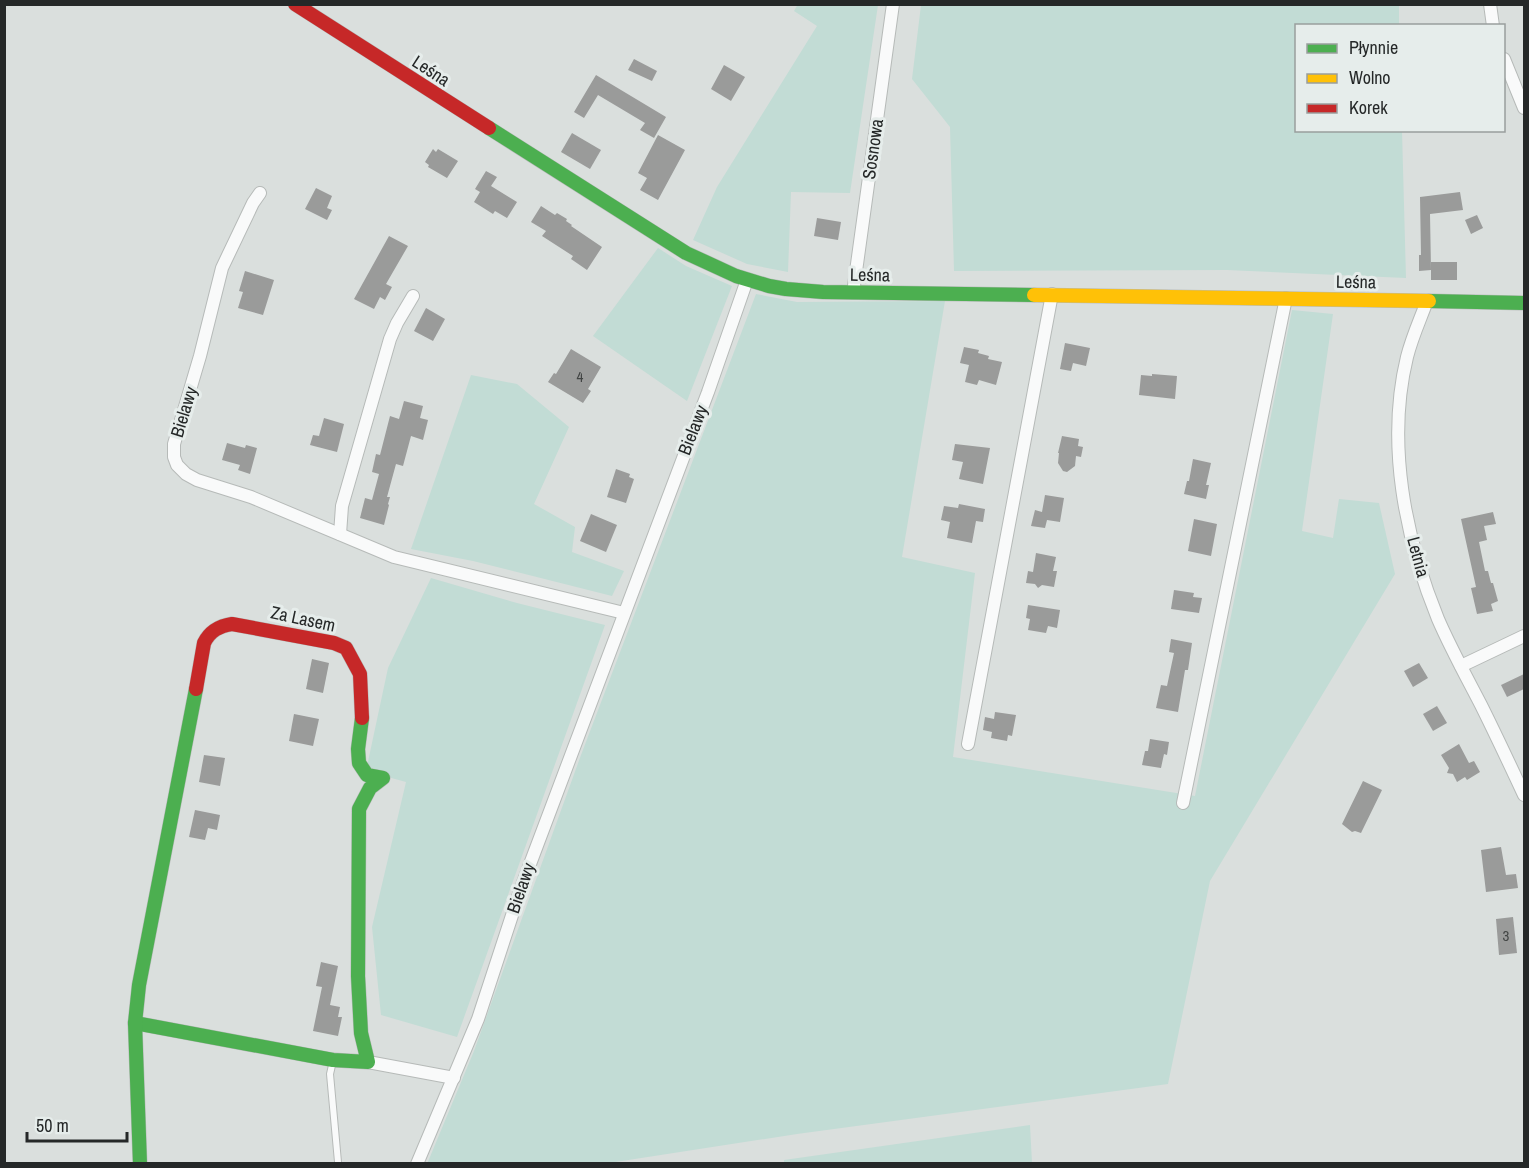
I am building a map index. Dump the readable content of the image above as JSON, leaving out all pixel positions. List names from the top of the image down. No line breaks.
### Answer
{"streets":{"street":["Leśna","Sosnowa","Bielawy","Letnia","Za Lasem"]},"crossings":[["Leśna","Sosnowa"],["Leśna","Bielawy"],["Leśna","Letnia"]],"house_numbers":["4","3"],"legend":["Płynnie","Wolno","Korek"],"scale_bar":"50 m"}
